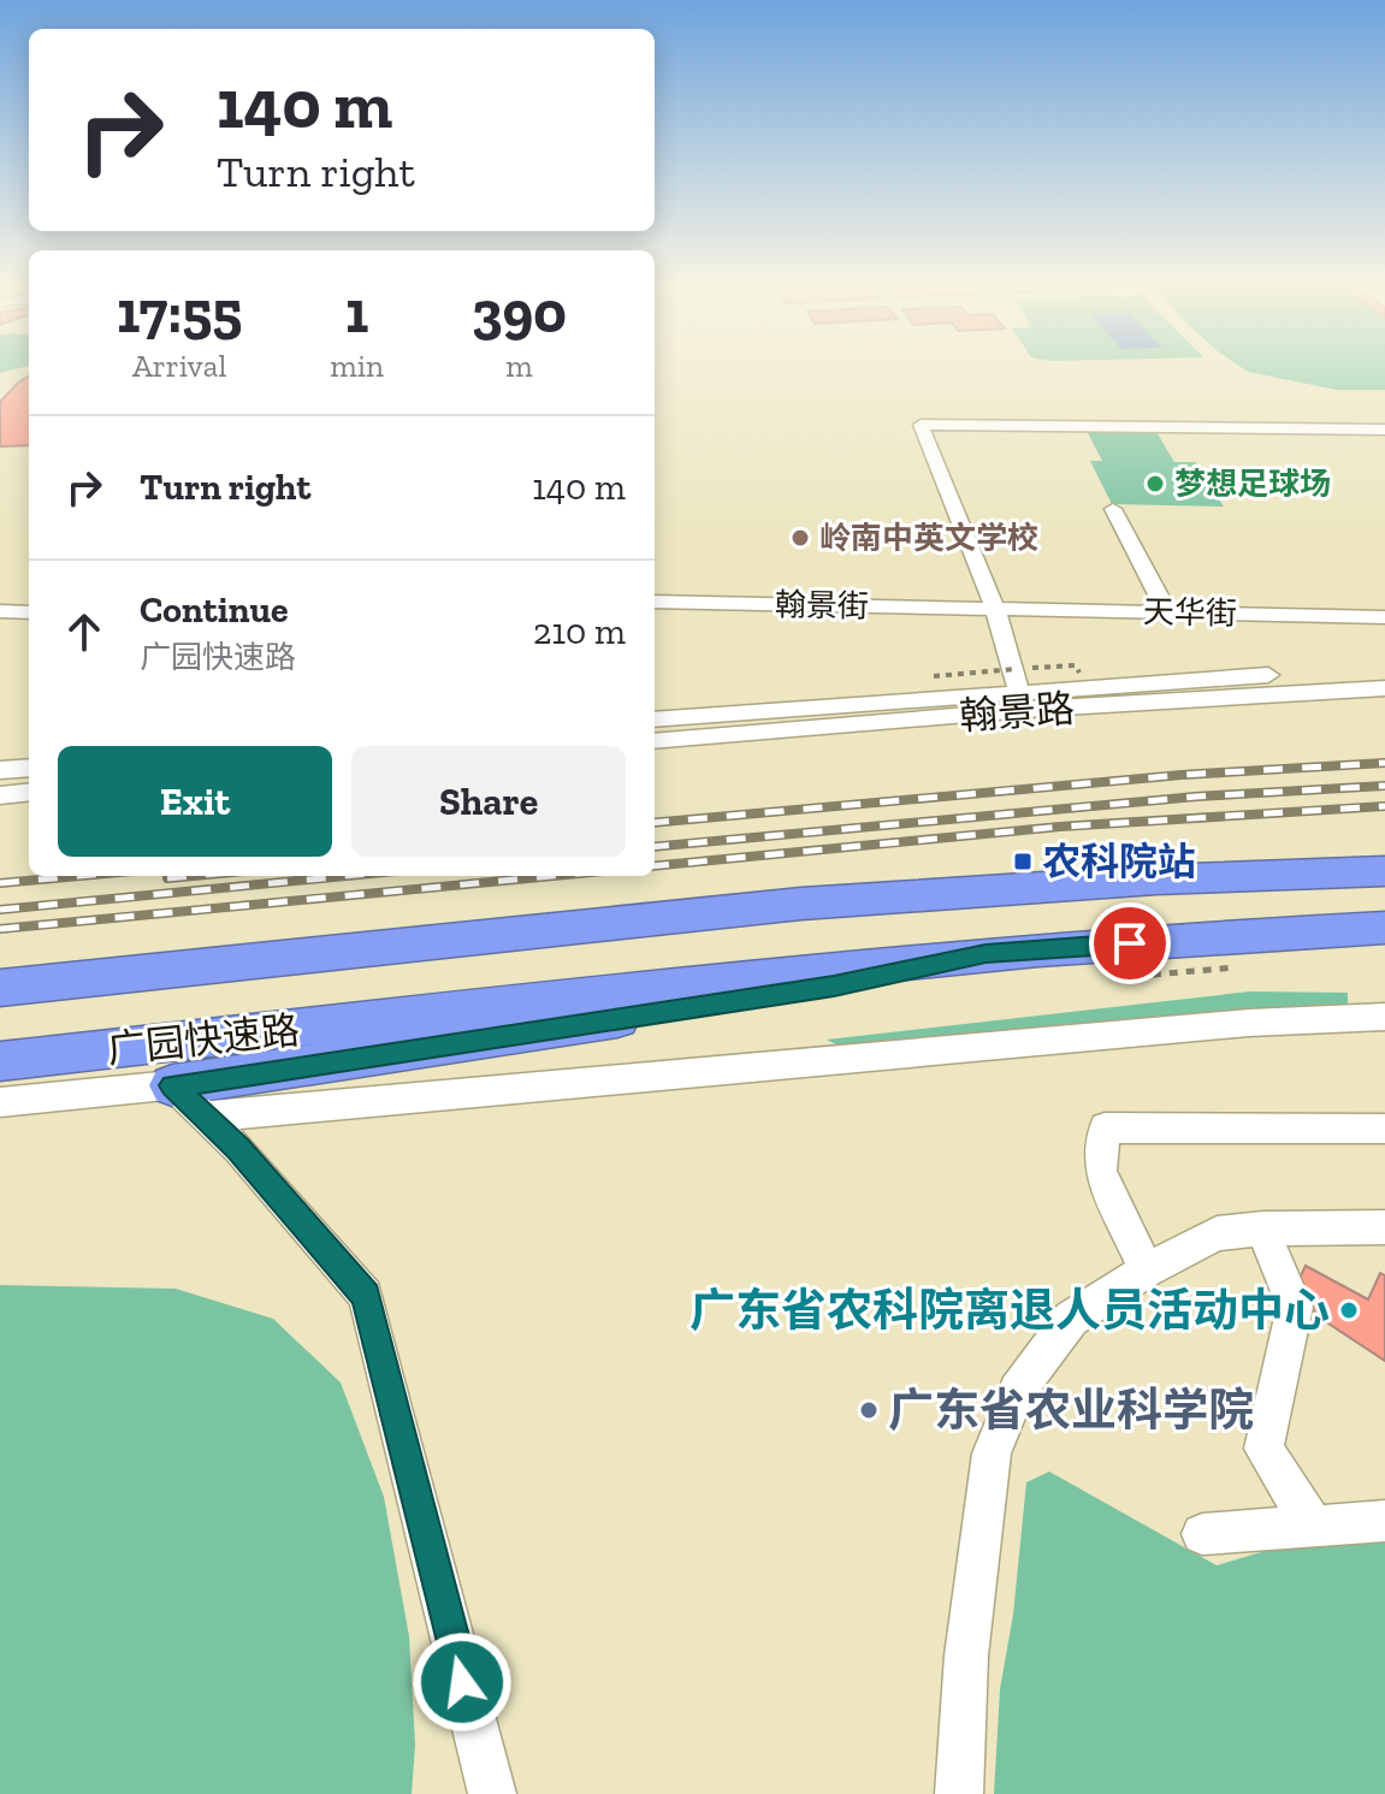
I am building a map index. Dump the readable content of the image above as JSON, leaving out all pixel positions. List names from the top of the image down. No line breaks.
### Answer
{"streets":{"highway":["广园快速路"],"street":["翰景街","天华街","翰景路"]},"crossings":[["翰景街","天华街"]],"places":{"other":["梦想足球场","岭南中英文学校","广东省农科院离退人员活动中心","广东省农业科学院"],"transit":["农科院站"]},"page":{"turn":["140 m","Turn right"],"eta":["17:55","Arrival","1","min","390","m"],"list":[{"name":"Turn right","value":"140 m"},{"name":"Continue","note":"广园快速路","value":"210 m"}],"buttons":["Exit","Share"]}}
